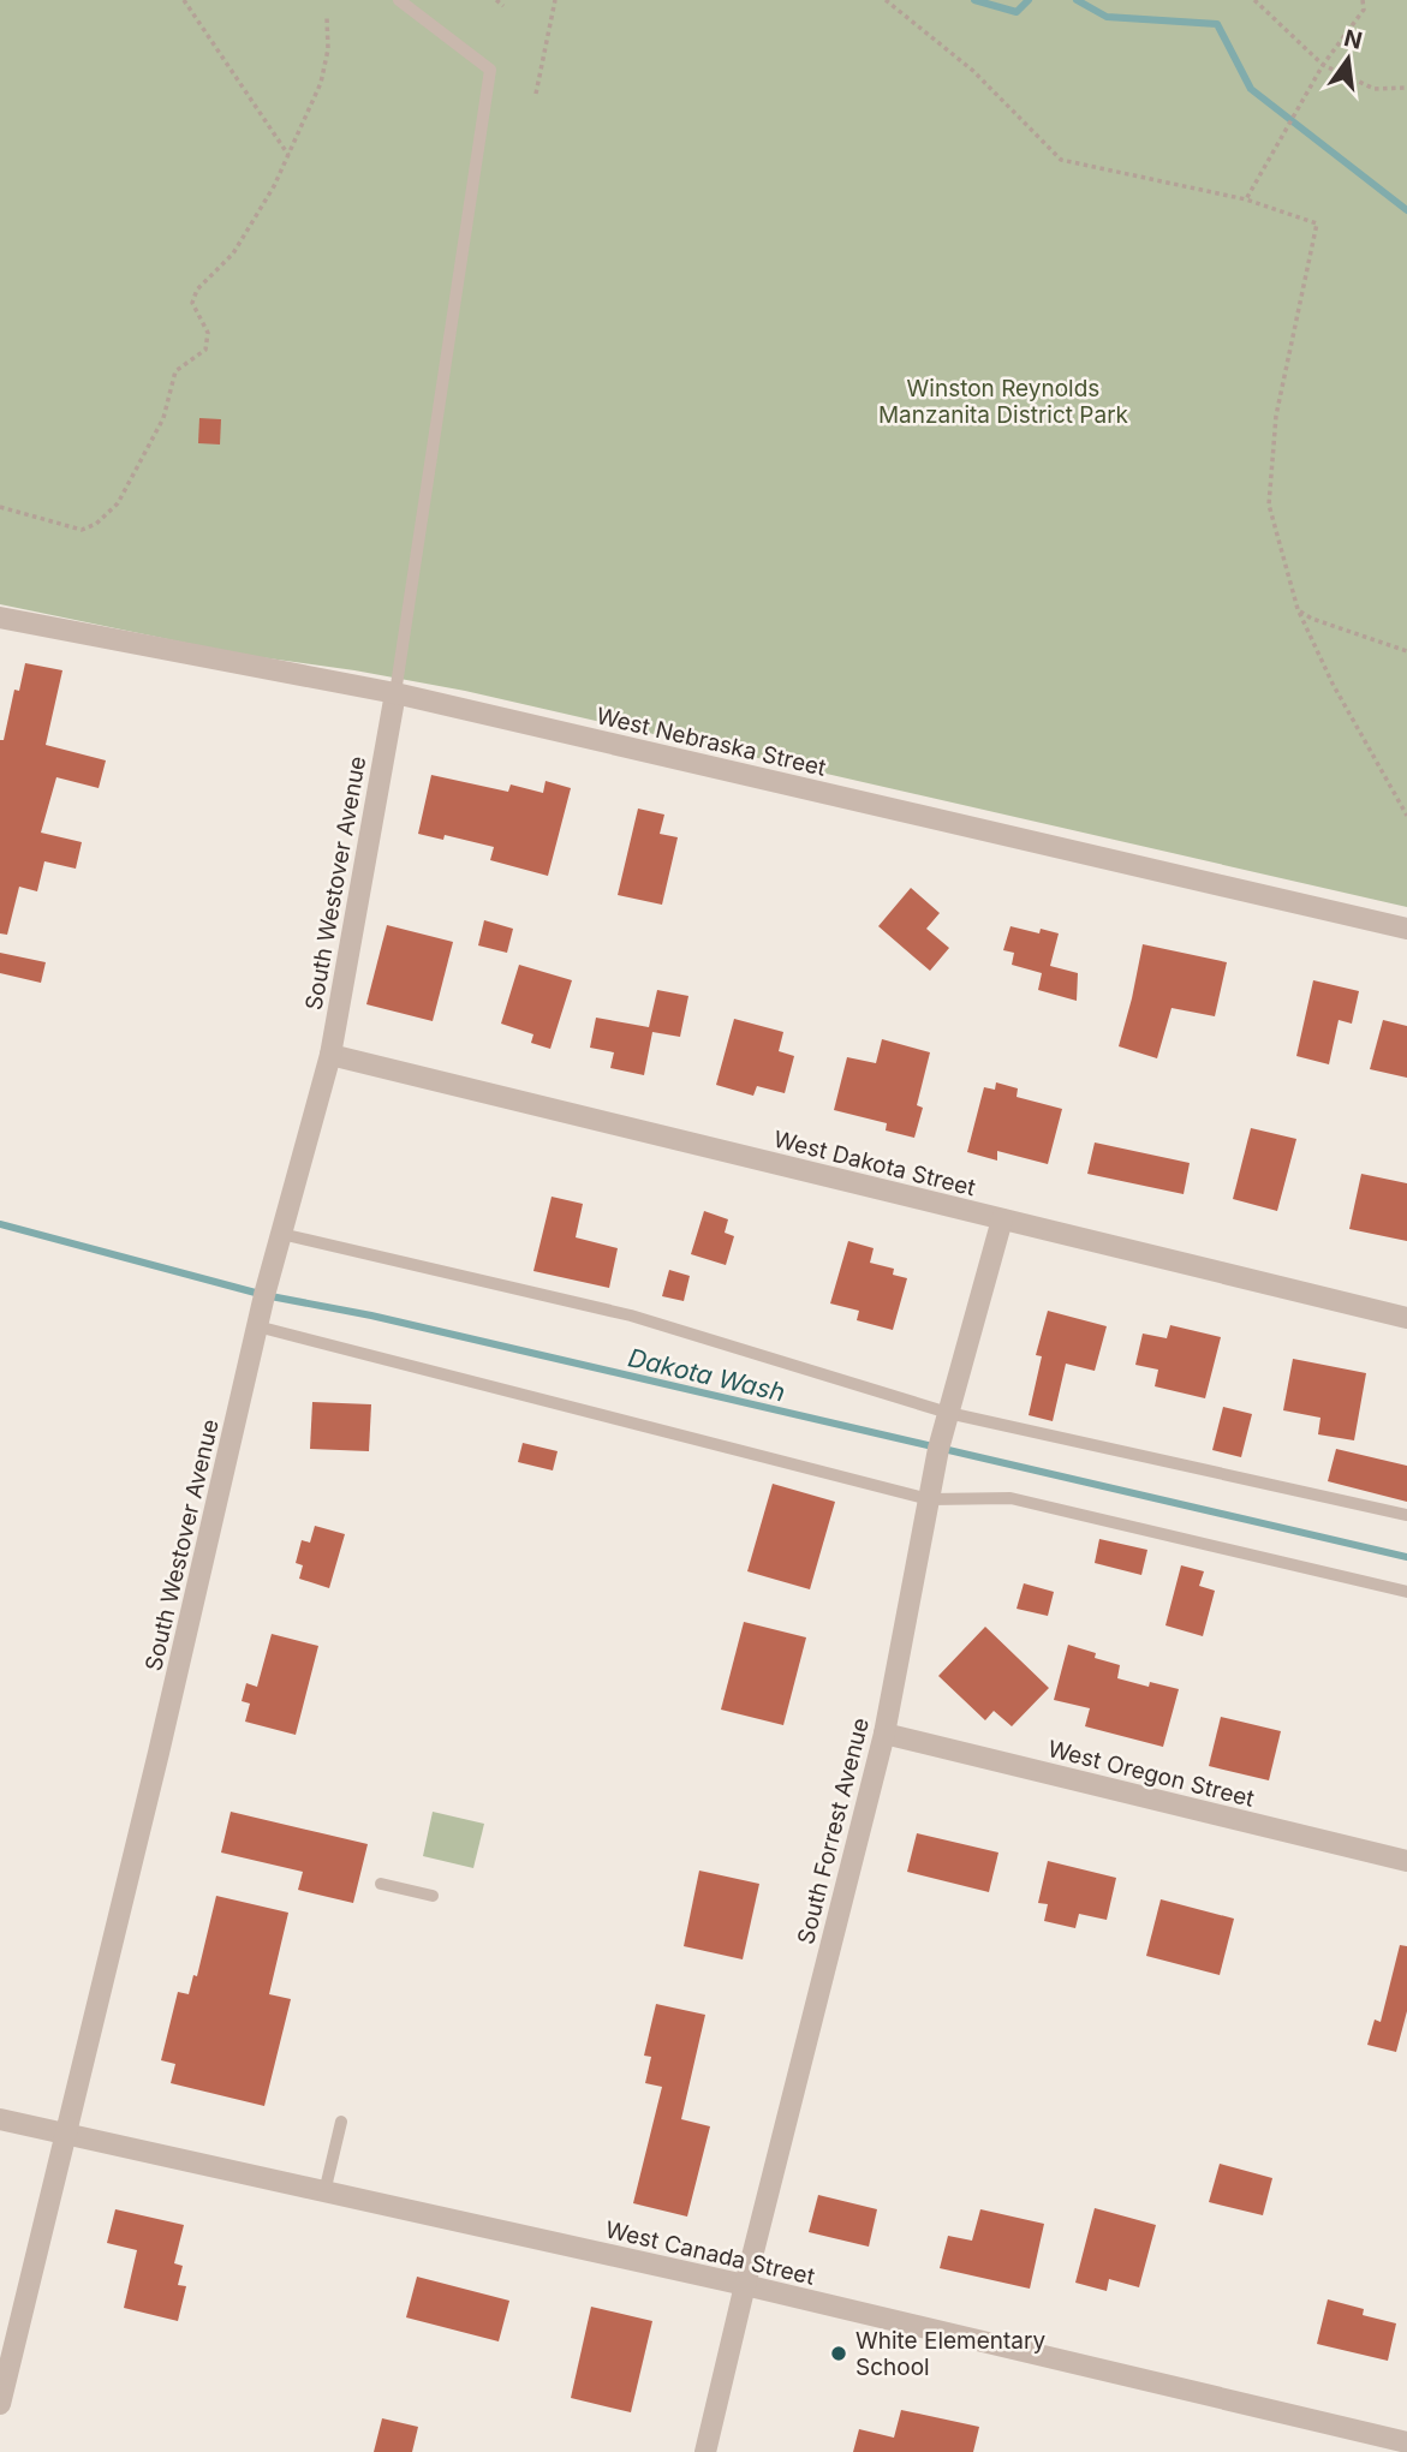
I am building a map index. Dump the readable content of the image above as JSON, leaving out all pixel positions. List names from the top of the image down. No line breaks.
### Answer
{"streets":{"street":["West Nebraska Street","South Westover Avenue","West Dakota Street","West Oregon Street","South Forrest Avenue","West Canada Street"]},"crossings":[["West Nebraska Street","South Westover Avenue"],["South Westover Avenue","West Dakota Street"],["South Westover Avenue","West Canada Street"],["West Dakota Street","South Forrest Avenue"],["West Oregon Street","South Forrest Avenue"],["South Forrest Avenue","West Canada Street"]],"water":["Dakota Wash"],"parks":["Winston Reynolds Manzanita District Park"],"places":["White Elementary School"],"north":"top"}
